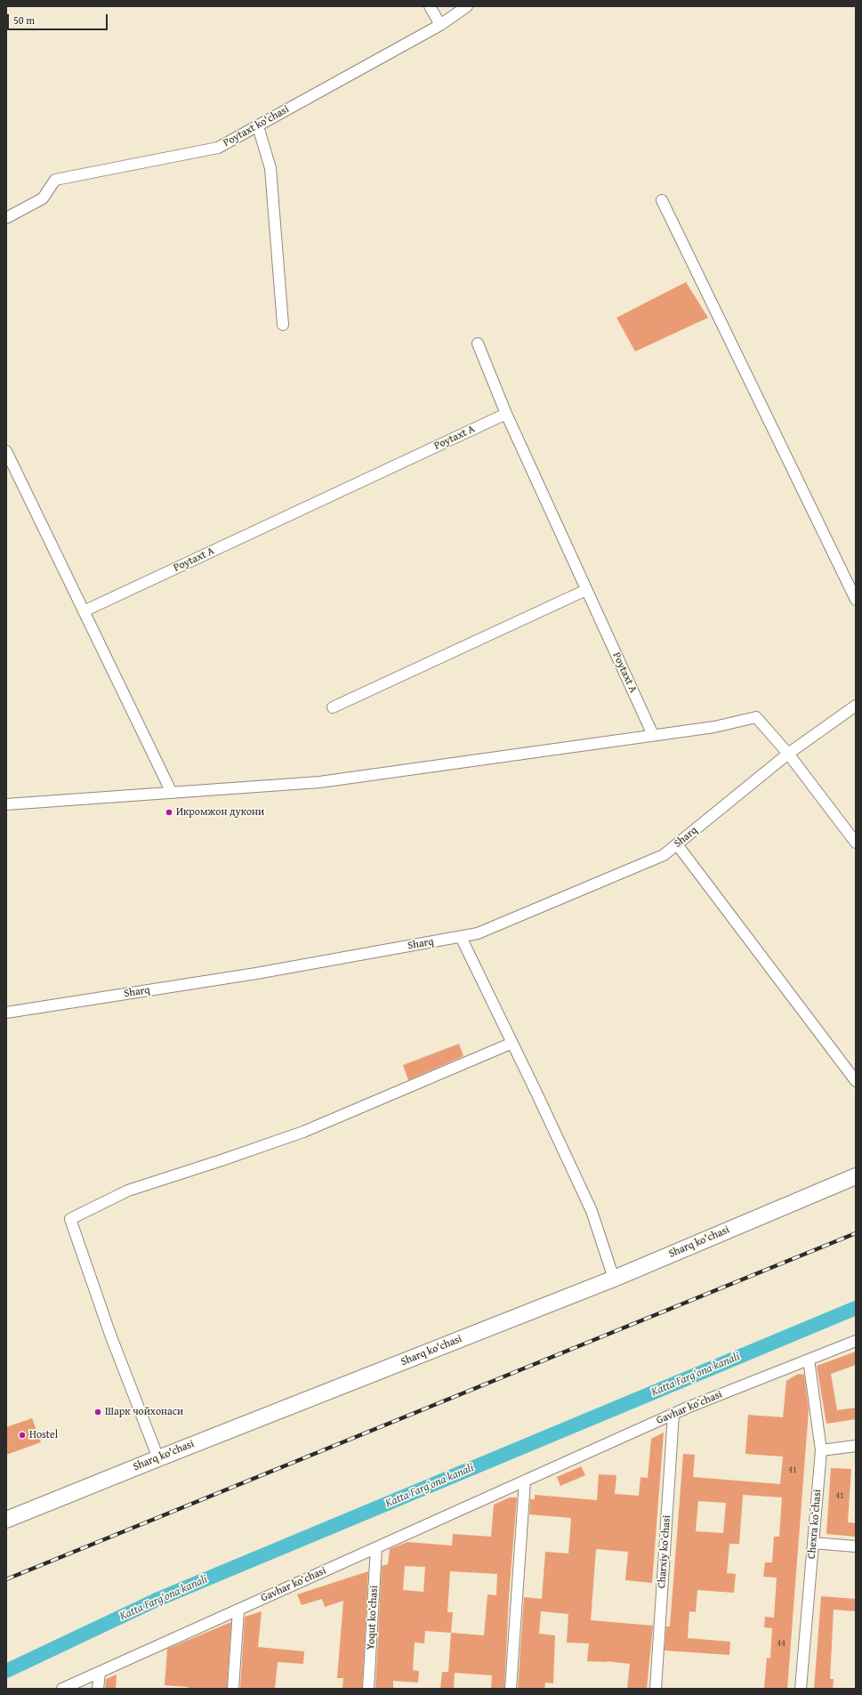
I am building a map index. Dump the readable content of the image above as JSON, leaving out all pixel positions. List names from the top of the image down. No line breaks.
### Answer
{"streets":{"main road":["Sharq ko'chasi"],"street":["Poytaxt ko'chasi","Poytaxt A","Sharq","Gavhar koʻchasi","Chexra koʻchasi","Charxiy koʻchasi","Yoqut koʻchasi"]},"crossings":[["Gavhar koʻchasi","Chexra koʻchasi"],["Gavhar koʻchasi","Charxiy koʻchasi"],["Gavhar koʻchasi","Yoqut koʻchasi"]],"water":["Katta Farg'ona kanali"],"places":["Икромжон дукони","Шарк чойхонаси","Hostel"],"house_numbers":["41","41","44"],"scale_bar":"50 m"}
